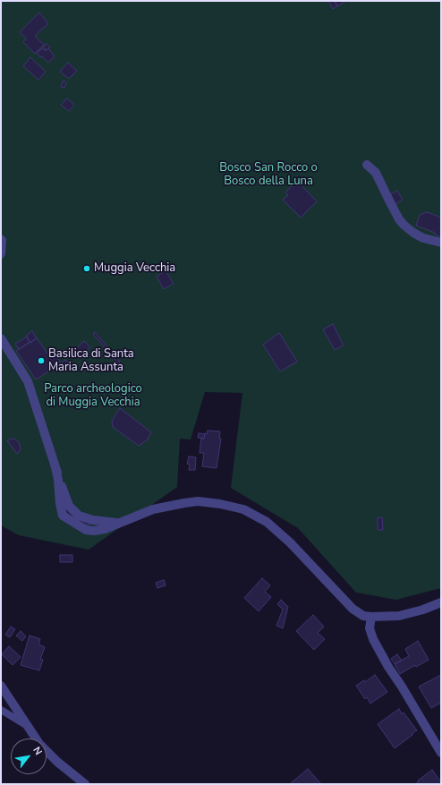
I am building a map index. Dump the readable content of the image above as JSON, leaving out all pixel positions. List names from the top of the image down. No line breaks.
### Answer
{"parks":["Bosco San Rocco o Bosco della Luna","Parco archeologico di Muggia Vecchia"],"places":["Muggia Vecchia","Basilica di Santa Maria Assunta"],"north":"top right"}
